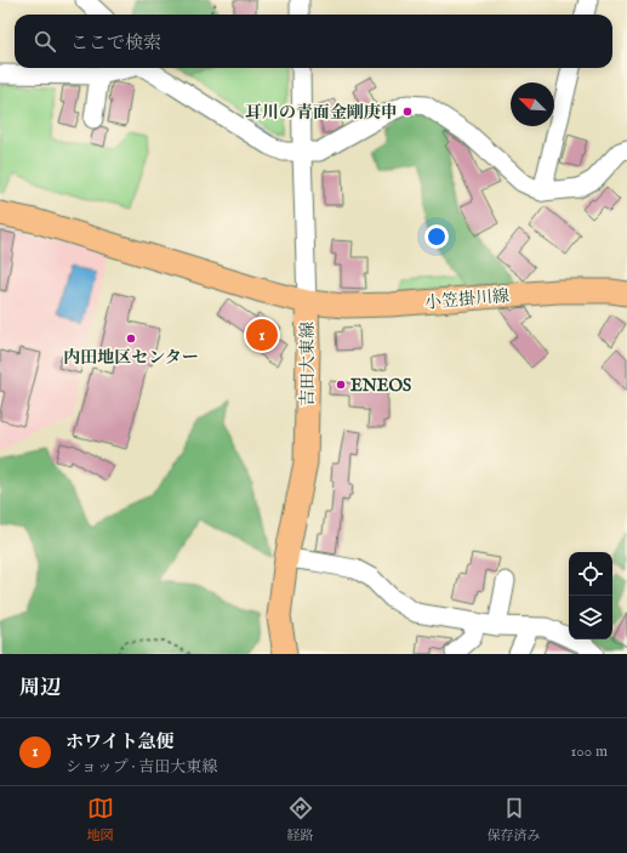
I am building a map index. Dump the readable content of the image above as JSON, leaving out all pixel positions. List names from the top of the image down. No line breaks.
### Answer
{"streets":{"main road":["小笠掛川線","吉田大東線"]},"crossings":[["小笠掛川線","吉田大東線"]],"places":["耳川の青面金剛庚申","内田地区センター","ENEOS"],"north":"top left","page":{"search":"ここで検索","pins":"1","heading":"周辺","list":[{"mark":"1","name":"ホワイト急便","note":"ショップ · 吉田大東線","value":"100 m"}],"nav":["地図","経路","保存済み"]}}
